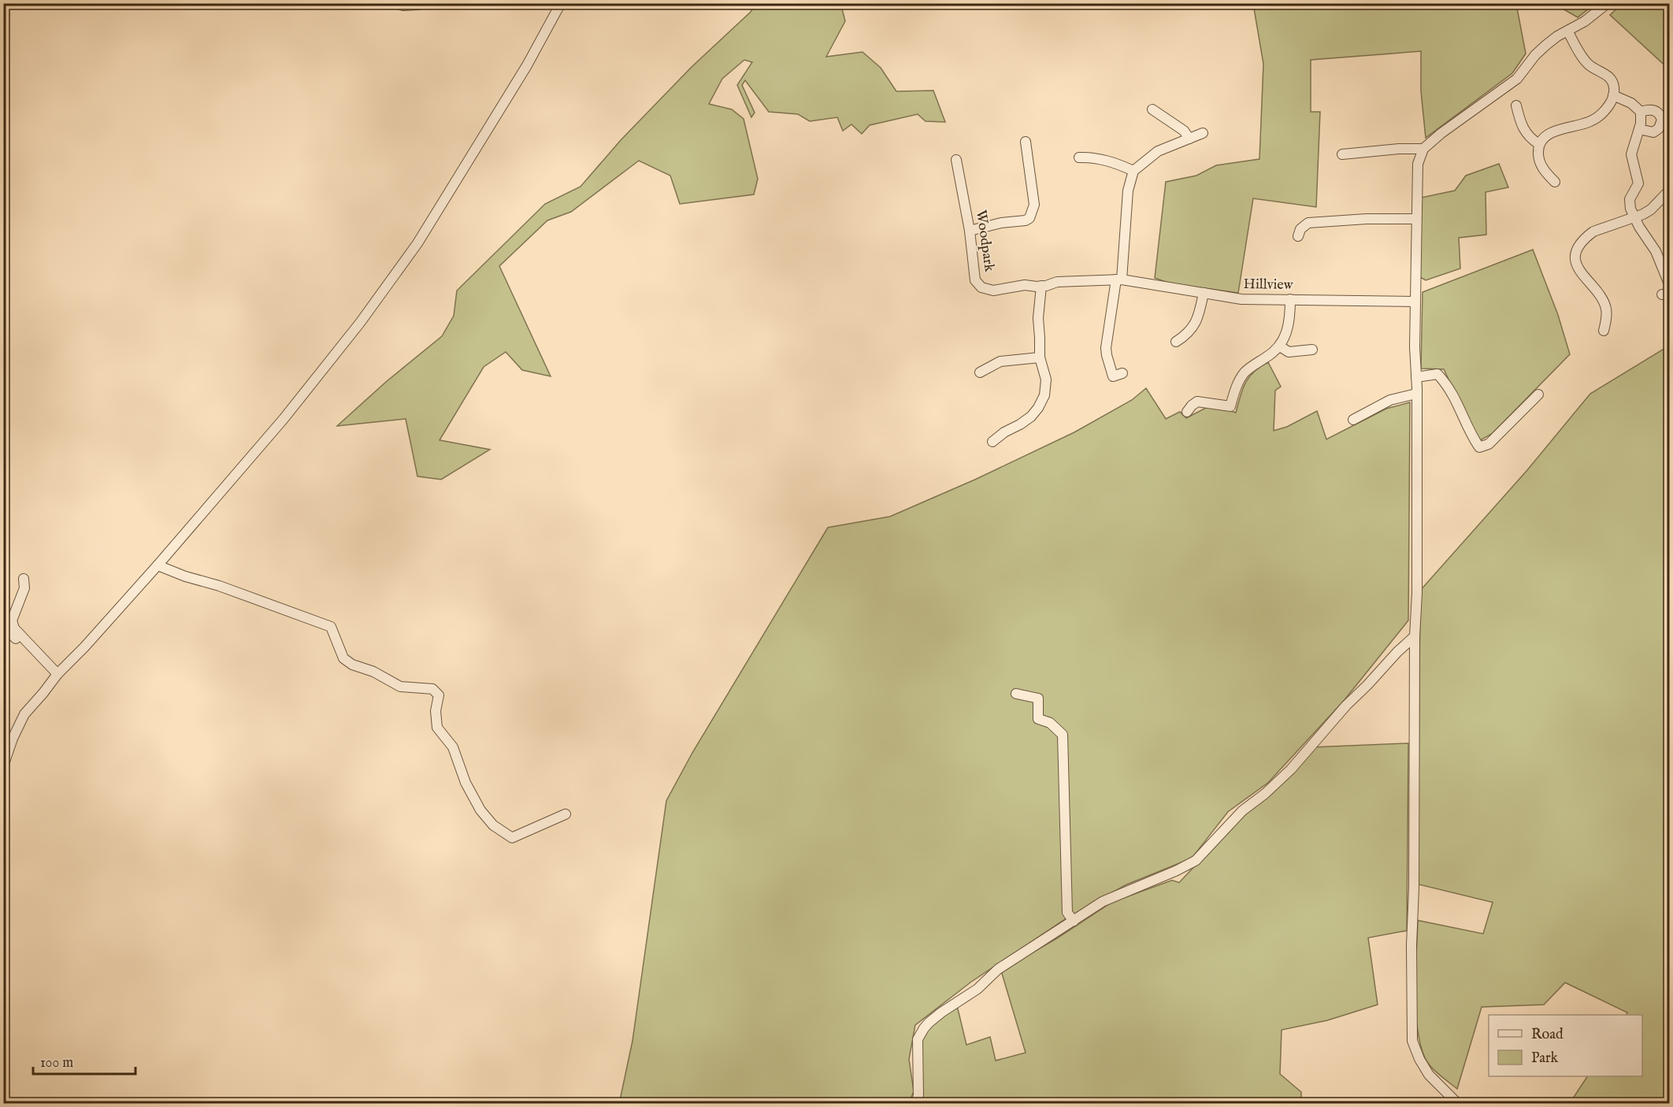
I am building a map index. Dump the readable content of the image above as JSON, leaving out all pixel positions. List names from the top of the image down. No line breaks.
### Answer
{"streets":{"street":["Woodpark","Hillview"]},"crossings":[["Woodpark","Hillview"]],"legend":["Road","Park"],"scale_bar":"100 m"}
